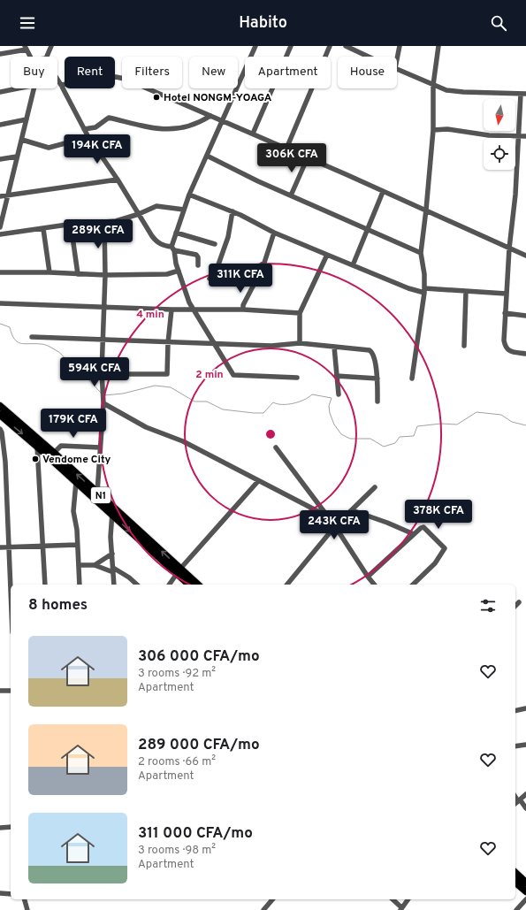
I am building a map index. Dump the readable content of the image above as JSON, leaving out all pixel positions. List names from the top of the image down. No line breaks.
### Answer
{"streets":{"highway":["N1"]},"places":["Hotel NONGM-YOAGA","Vendome City"],"north":"bottom","page":{"header":"Habito","chip":["Buy","Rent","Filters","New","Apartment","House"],"price":["194K CFA","306K CFA","289K CFA","311K CFA","594K CFA","179K CFA","378K CFA","243K CFA"],"heading":"8 homes","list":[{"name":"306 000 CFA/mo","note":"3 rooms · 92 m² · Apartment"},{"name":"289 000 CFA/mo","note":"2 rooms · 66 m² · Apartment"},{"name":"311 000 CFA/mo","note":"3 rooms · 98 m² · Apartment"}]},"rings":["4 min","2 min"]}
